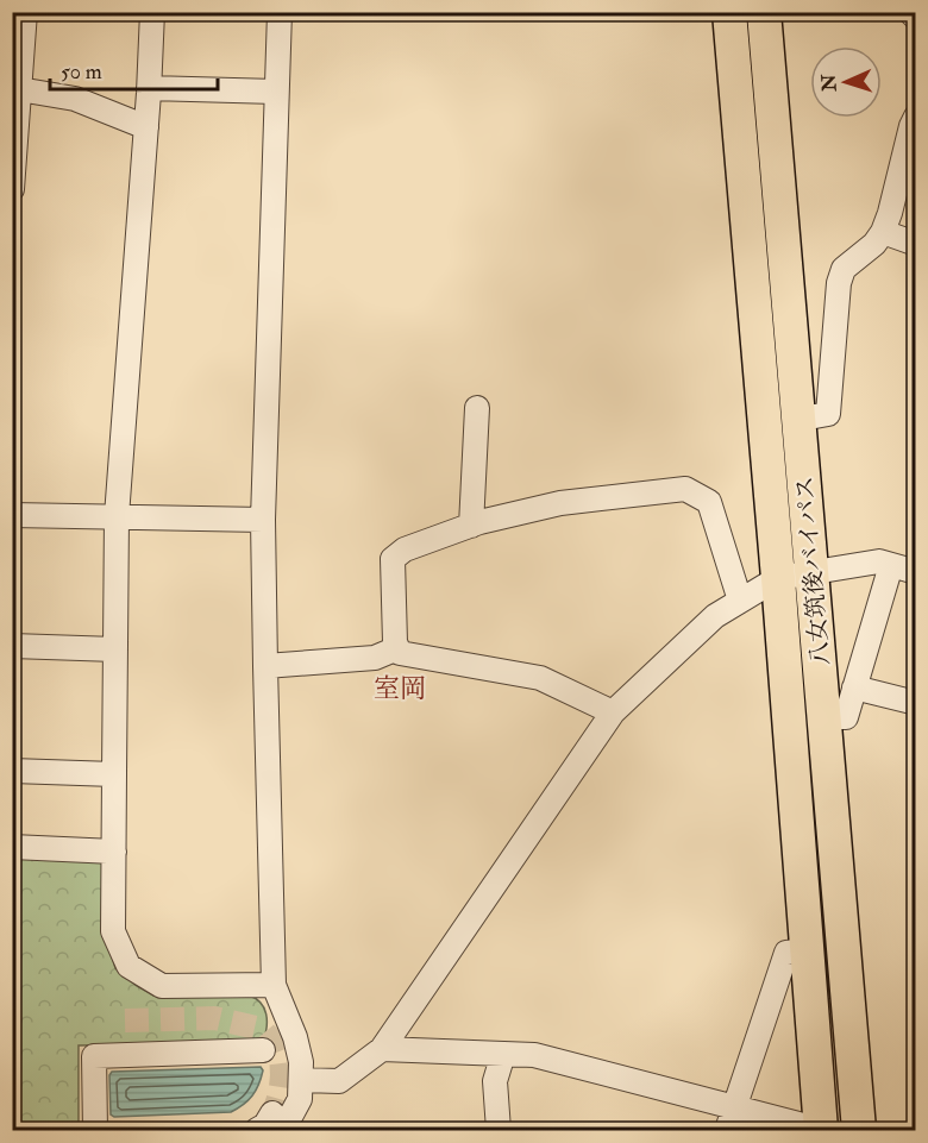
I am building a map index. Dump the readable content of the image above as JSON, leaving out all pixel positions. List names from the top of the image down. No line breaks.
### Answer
{"streets":{"highway":["八女筑後バイパス"]},"districts":["室岡"],"scale_bar":"50 m","north":"left"}
